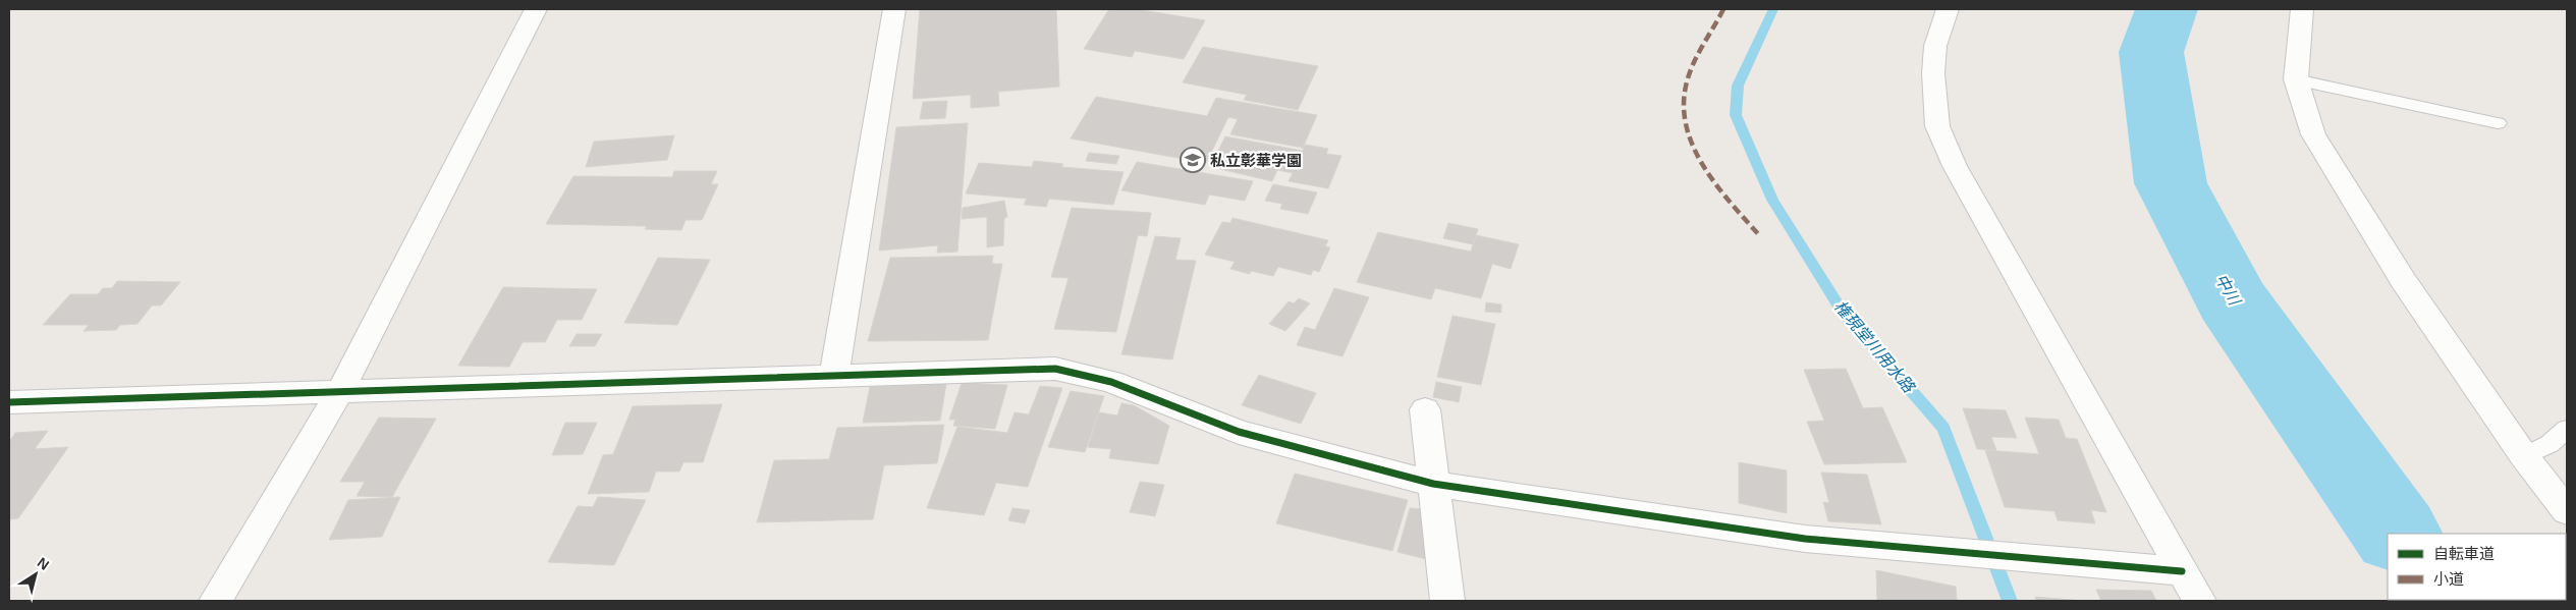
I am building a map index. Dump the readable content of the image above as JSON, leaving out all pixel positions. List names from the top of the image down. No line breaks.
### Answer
{"water":["中川","権現堂川用水路"],"places":{"school or university":["私立彰華学園"]},"legend":["自転車道","小道"],"north":"top right"}
